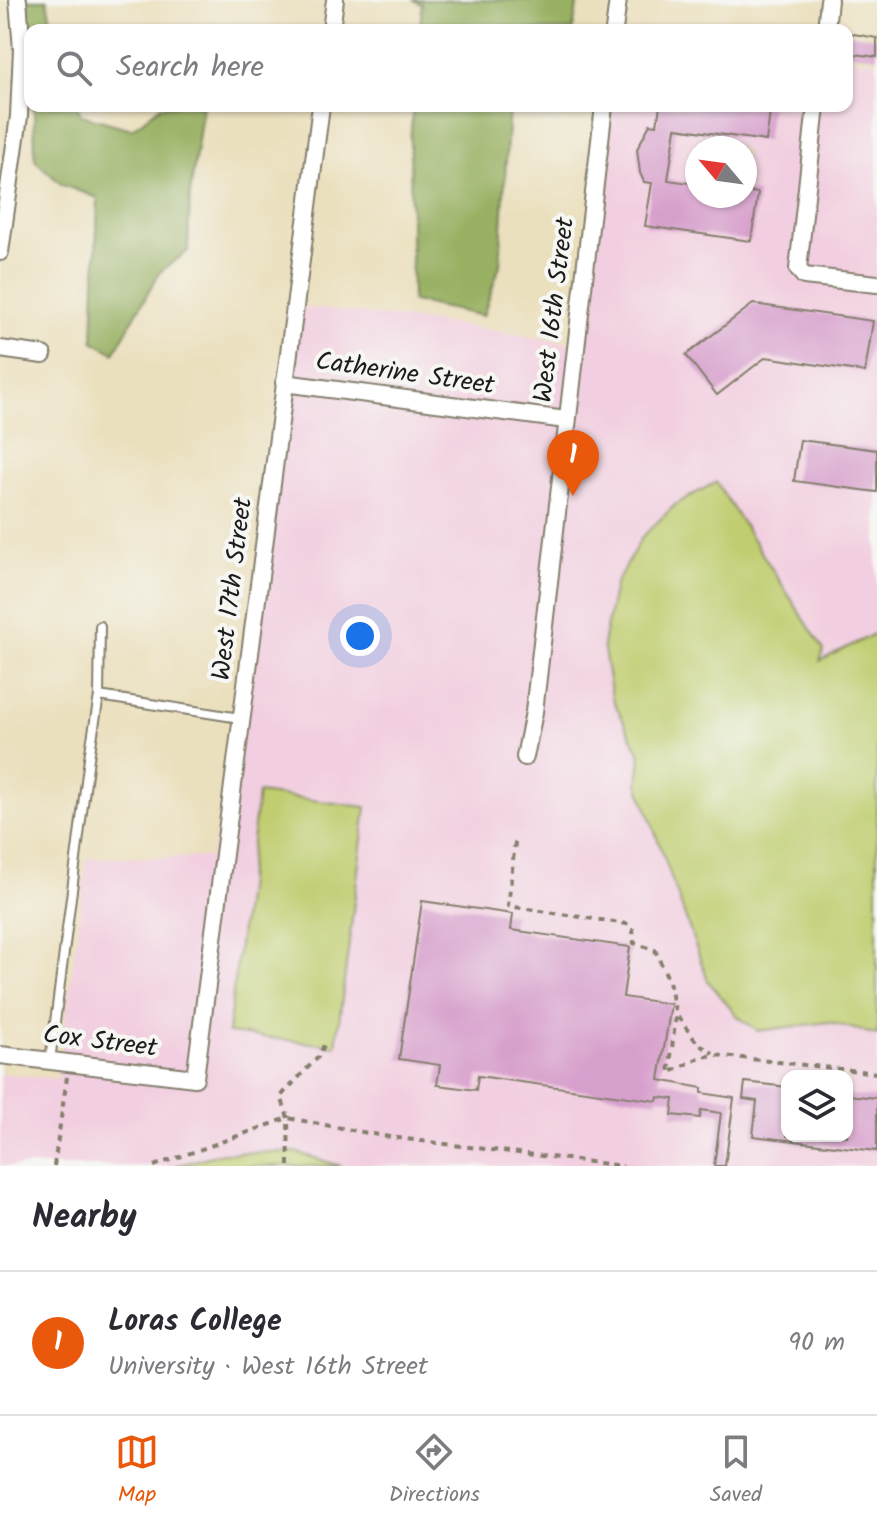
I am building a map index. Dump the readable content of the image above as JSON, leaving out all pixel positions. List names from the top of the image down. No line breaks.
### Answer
{"streets":{"street":["West 16th Street","Catherine Street","West 17th Street","Cox Street"]},"crossings":[["West 16th Street","Catherine Street"],["Catherine Street","West 17th Street"],["West 17th Street","Cox Street"]],"north":"top left","page":{"search":"Search here","pins":"1","heading":"Nearby","list":[{"mark":"1","name":"Loras College","note":"University · West 16th Street","value":"90 m"}],"nav":["Map","Directions","Saved"]}}
